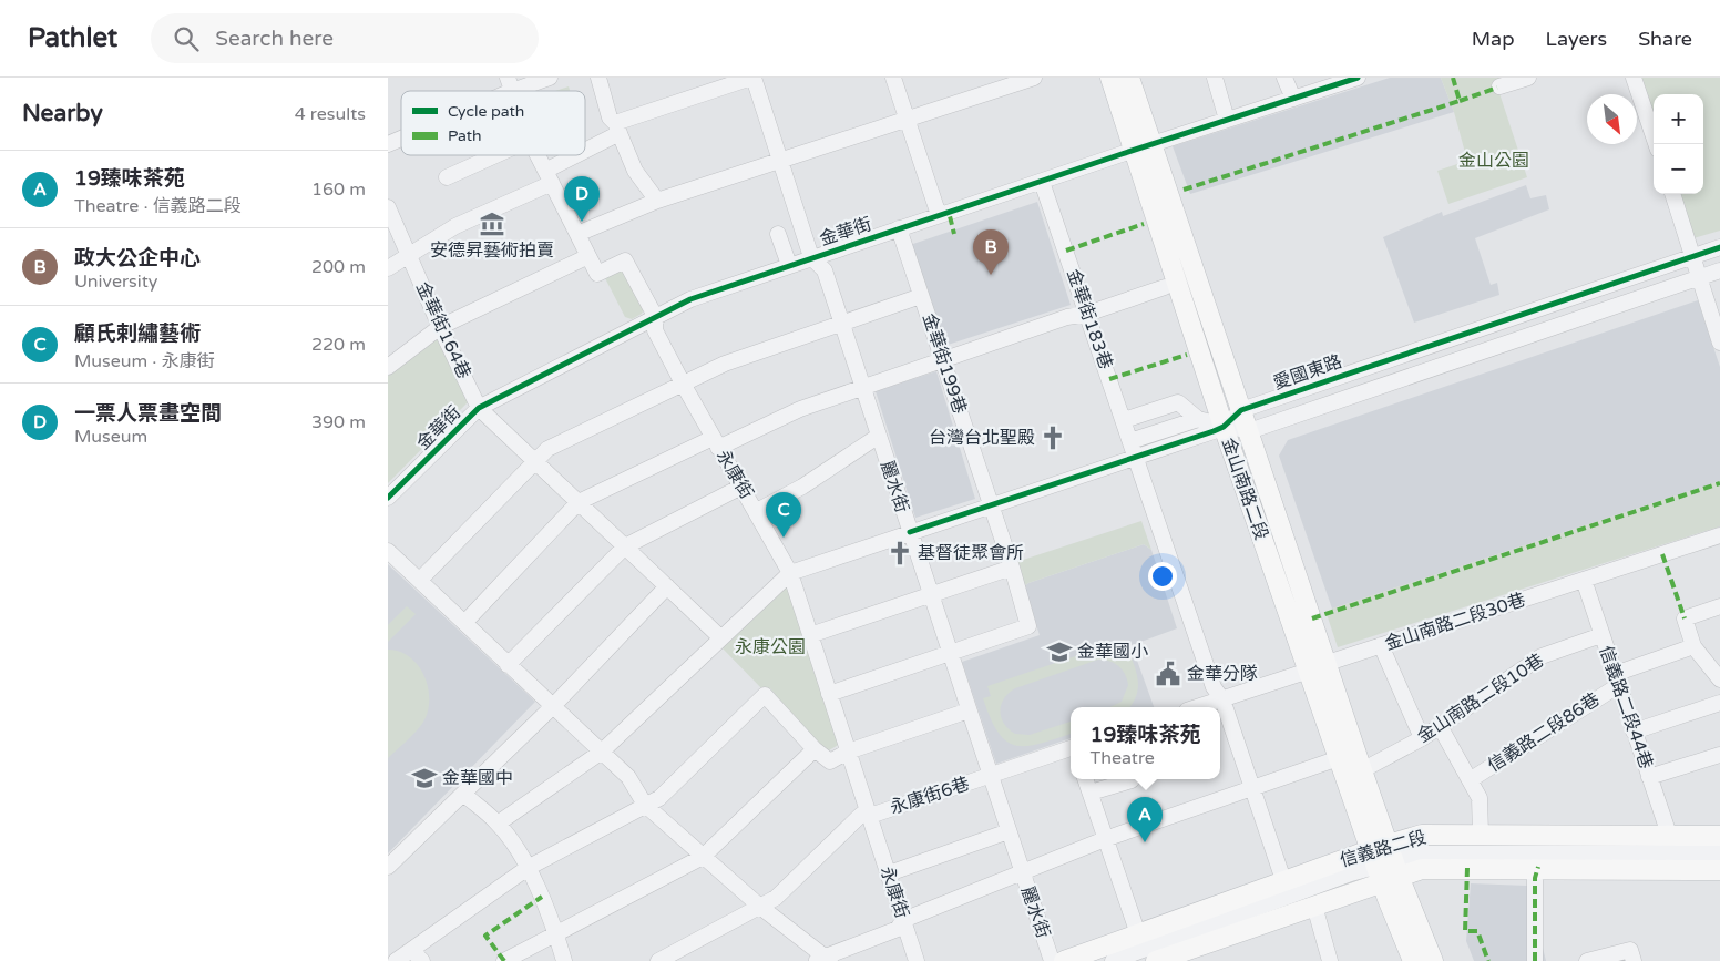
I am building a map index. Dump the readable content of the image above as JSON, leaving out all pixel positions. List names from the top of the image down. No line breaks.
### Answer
{"streets":{"main road":["金山南路二段","信義路二段"],"street":["金華街","金華街183巷","金華街164巷","金華街199巷","愛國東路","永康街","麗水街","金山南路二段30巷","金山南路二段10巷","信義路二段44巷","信義路二段86巷","永康街6巷"]},"crossings":[["金華街","金華街183巷"],["金華街","金華街164巷"],["金華街","金華街199巷"],["金華街","永康街"],["金華街","麗水街"],["金華街","金山南路二段"],["金華街183巷","愛國東路"],["金華街183巷","信義路二段"],["金華街199巷","愛國東路"],["金華街199巷","麗水街"],["愛國東路","永康街"],["愛國東路","麗水街"],["愛國東路","金山南路二段"],["永康街","永康街6巷"],["麗水街","永康街6巷"],["金山南路二段","金山南路二段30巷"],["金山南路二段","金山南路二段10巷"],["金山南路二段","信義路二段"],["金山南路二段30巷","信義路二段44巷"],["金山南路二段10巷","信義路二段44巷"],["金山南路二段10巷","信義路二段86巷"],["信義路二段44巷","信義路二段86巷"],["信義路二段44巷","信義路二段"],["信義路二段86巷","信義路二段"]],"parks":["金山公園","永康公園"],"places":{"museum":["安德昇藝術拍賣"],"church":["台灣台北聖殿","基督徒聚會所"],"school or university":["金華國小","金華國中"],"public building":["金華分隊"]},"legend":["Cycle path","Path"],"north":"bottom right","page":{"header":"Pathlet","search":"Search here","nav":["Map","Layers","Share"],"heading":["Nearby","4 results"],"map_buttons":["+","−"],"list":[{"mark":"A","name":"19臻味茶苑","note":"Theatre · 信義路二段","value":"160 m"},{"mark":"B","name":"政大公企中心","note":"University","value":"200 m"},{"mark":"C","name":"顧氏剌繡藝術","note":"Museum · 永康街","value":"220 m"},{"mark":"D","name":"一票人票畫空間","note":"Museum","value":"390 m"}],"pins":["D","B","C","A"],"popup":["19臻味茶苑","Theatre"]}}
